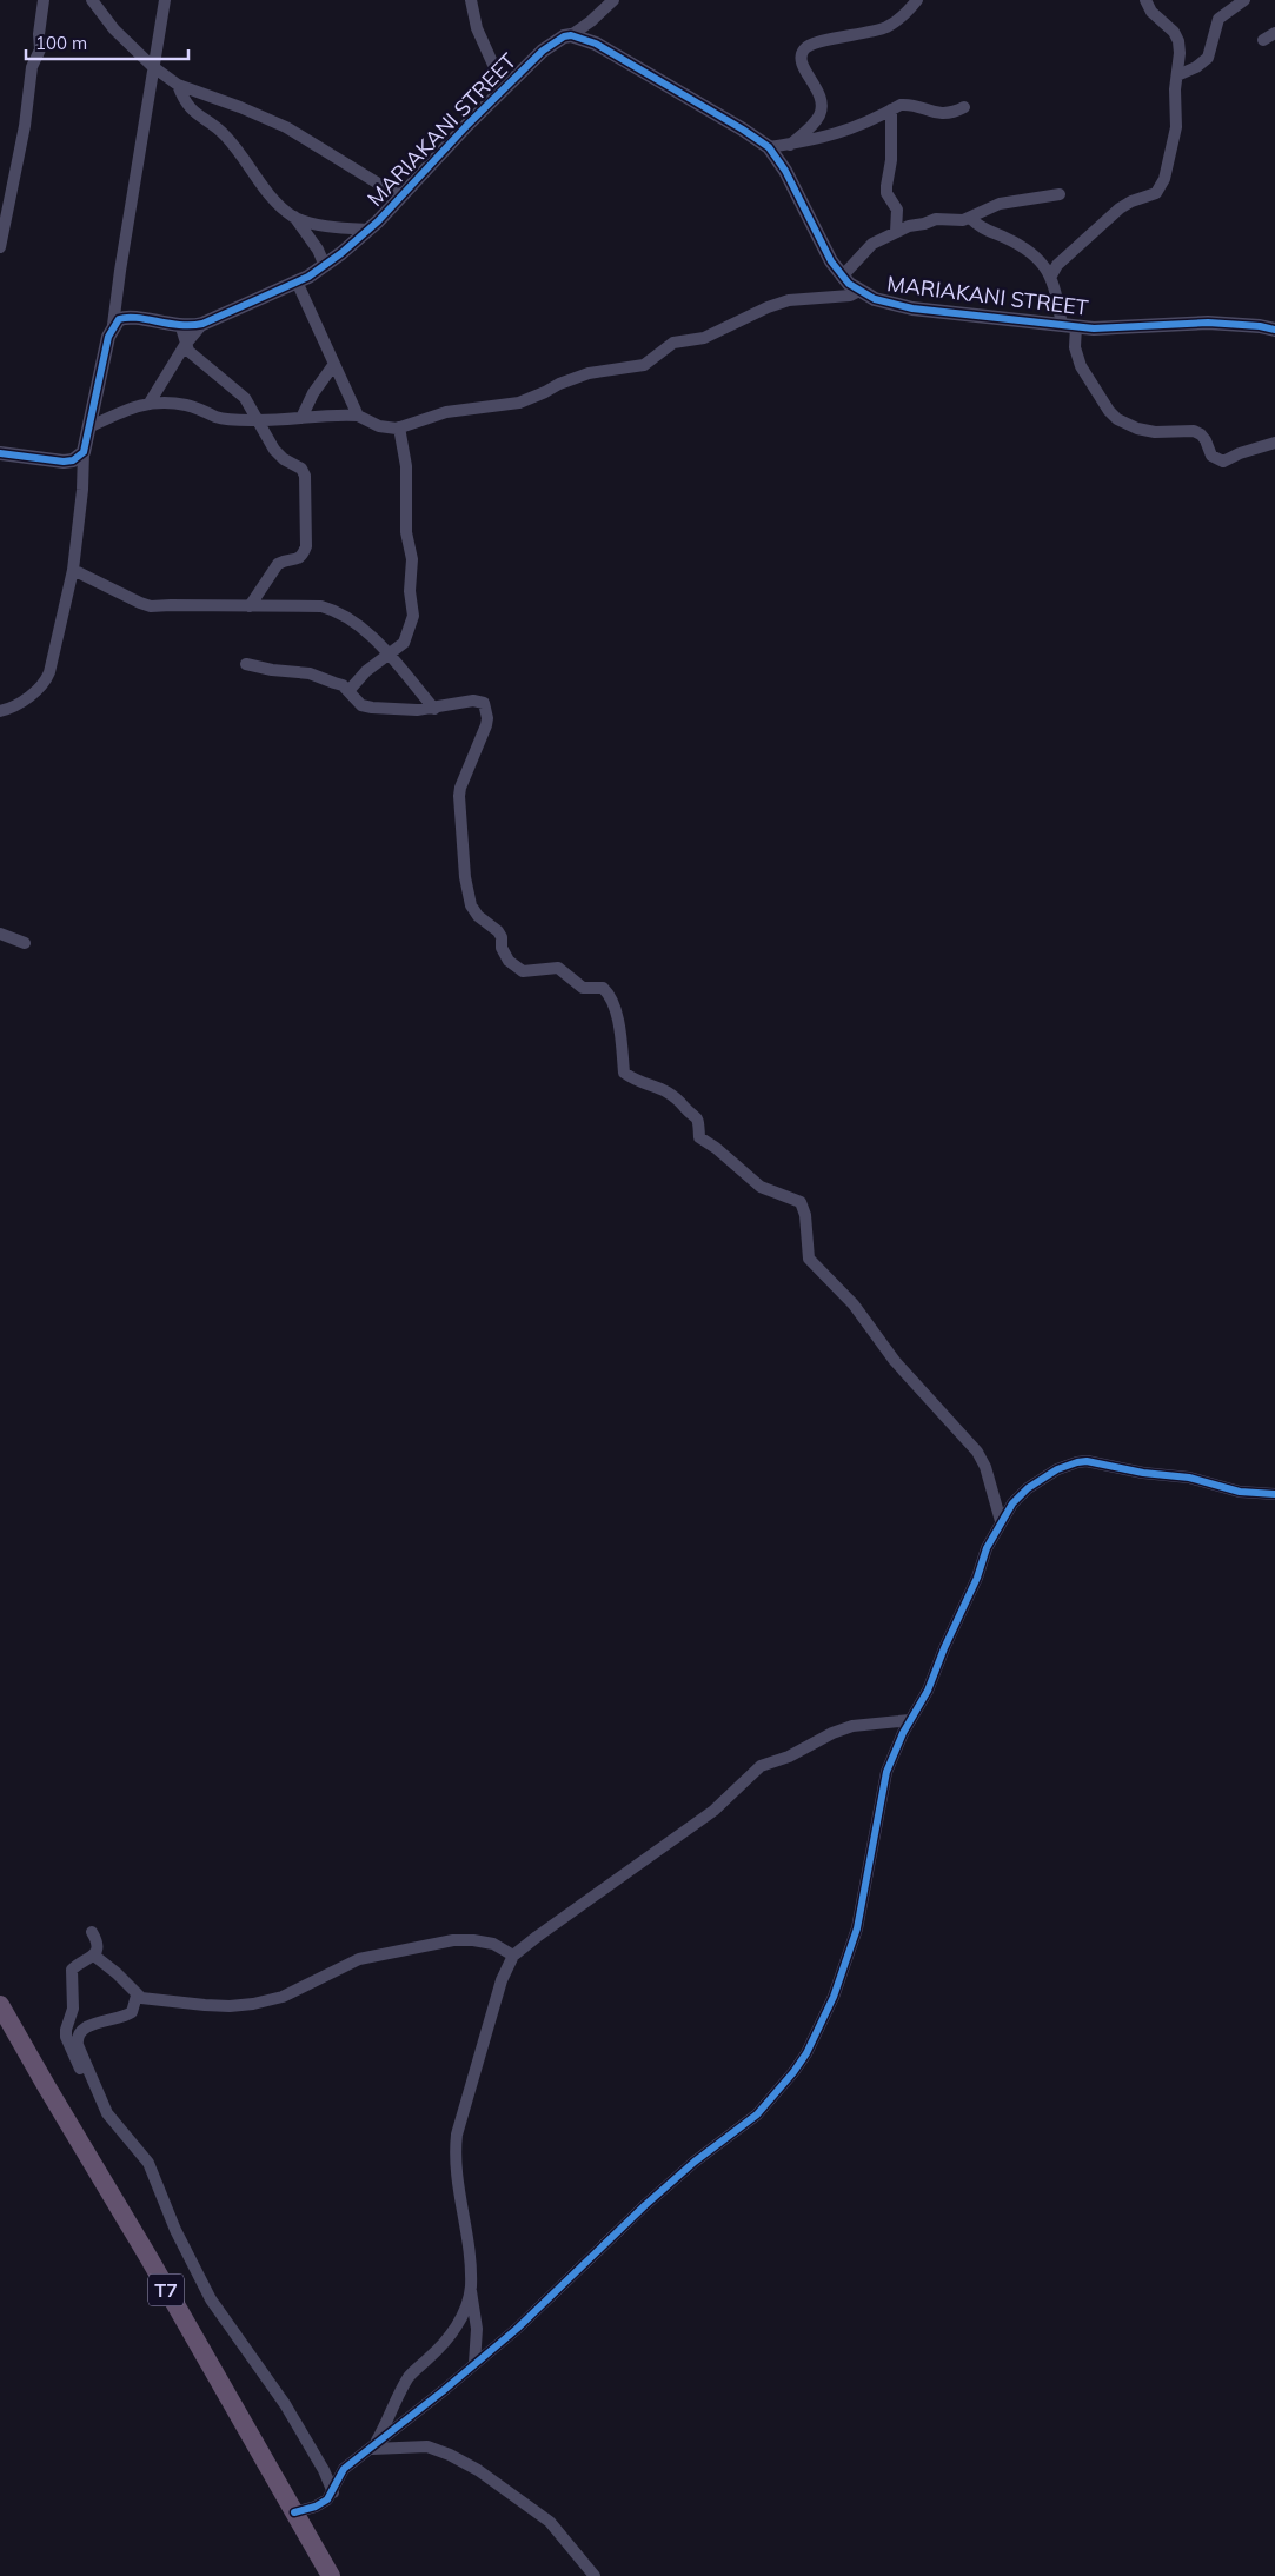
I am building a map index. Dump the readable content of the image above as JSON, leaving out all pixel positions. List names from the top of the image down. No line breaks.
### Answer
{"streets":{"highway":["T7"],"street":["MARIAKANI STREET"]},"scale_bar":"100 m"}
